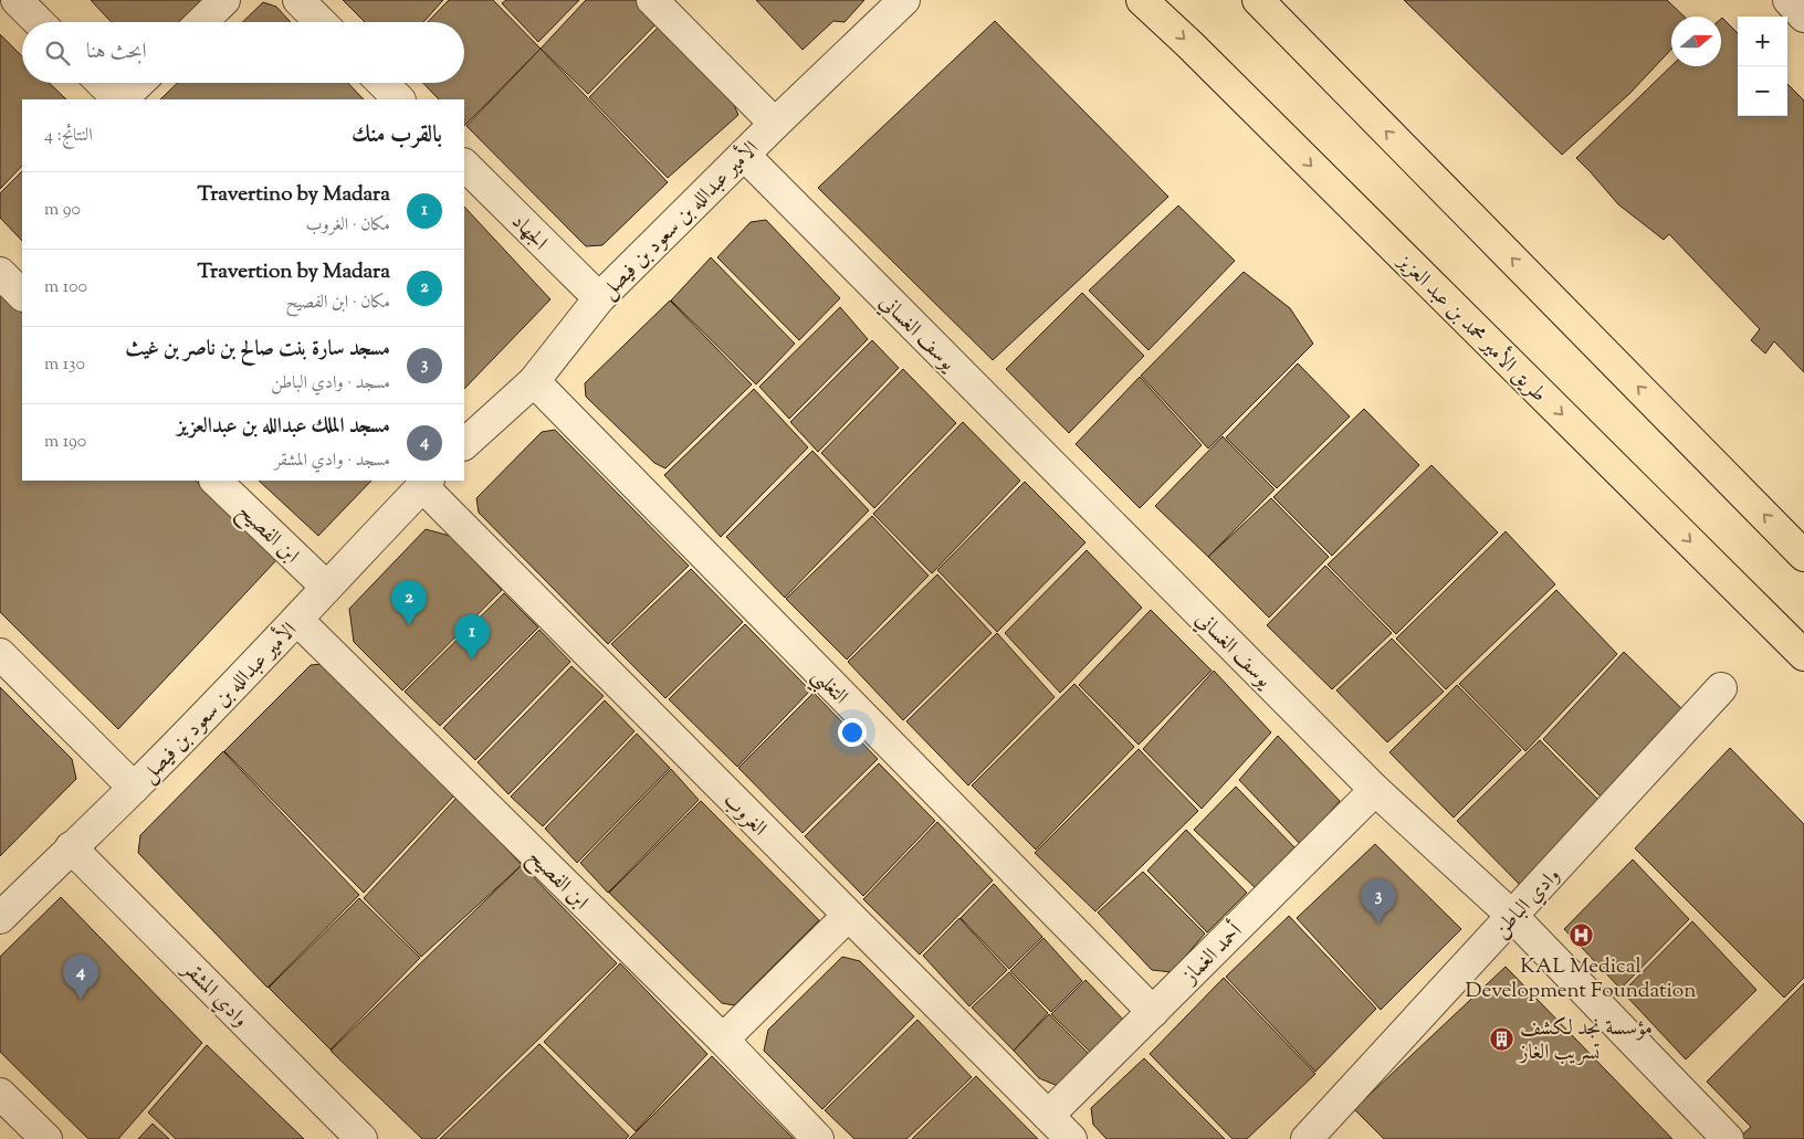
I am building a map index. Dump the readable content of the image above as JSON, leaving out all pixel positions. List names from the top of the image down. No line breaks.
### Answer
{"streets":{"main road":["طريق الأمير محمد بن عبد العزيز"],"street":["الأمير عبدالله بن سعود بن فيصل","الجهاد","يوسف الغساني","ابن الفصيح","التغلبي","الغروب","وادي الباطن","أحمد الغماز","وادي المشقر"]},"crossings":[["الأمير عبدالله بن سعود بن فيصل","الجهاد"],["الأمير عبدالله بن سعود بن فيصل","يوسف الغساني"],["الأمير عبدالله بن سعود بن فيصل","ابن الفصيح"],["الأمير عبدالله بن سعود بن فيصل","التغلبي"],["الأمير عبدالله بن سعود بن فيصل","الغروب"],["الأمير عبدالله بن سعود بن فيصل","وادي المشقر"],["يوسف الغساني","وادي الباطن"],["يوسف الغساني","أحمد الغماز"],["التغلبي","أحمد الغماز"],["الغروب","أحمد الغماز"]],"places":{"hospital":["KAL Medical Development Foundation"],"building":["مؤسسة نجد لكشف تسريب الغاز"]},"north":"right","page":{"map_buttons":["+","−"],"search":"ابحث هنا","heading":["بالقرب منك","النتائج: 4"],"list":[{"mark":"1","name":"Travertino by Madara","note":"مكان · الغروب","value":"90 m"},{"mark":"2","name":"Travertion by Madara","note":"مكان · ابن الفصيح","value":"100 m"},{"mark":"3","name":"مسجد سارة بنت صالح بن ناصر بن غيث","note":"مسجد · وادي الباطن","value":"130 m"},{"mark":"4","name":"مسجد الملك عبدالله بن عبدالعزيز","note":"مسجد · وادي المشقر","value":"190 m"}],"pins":["2","1","3","4"]}}
